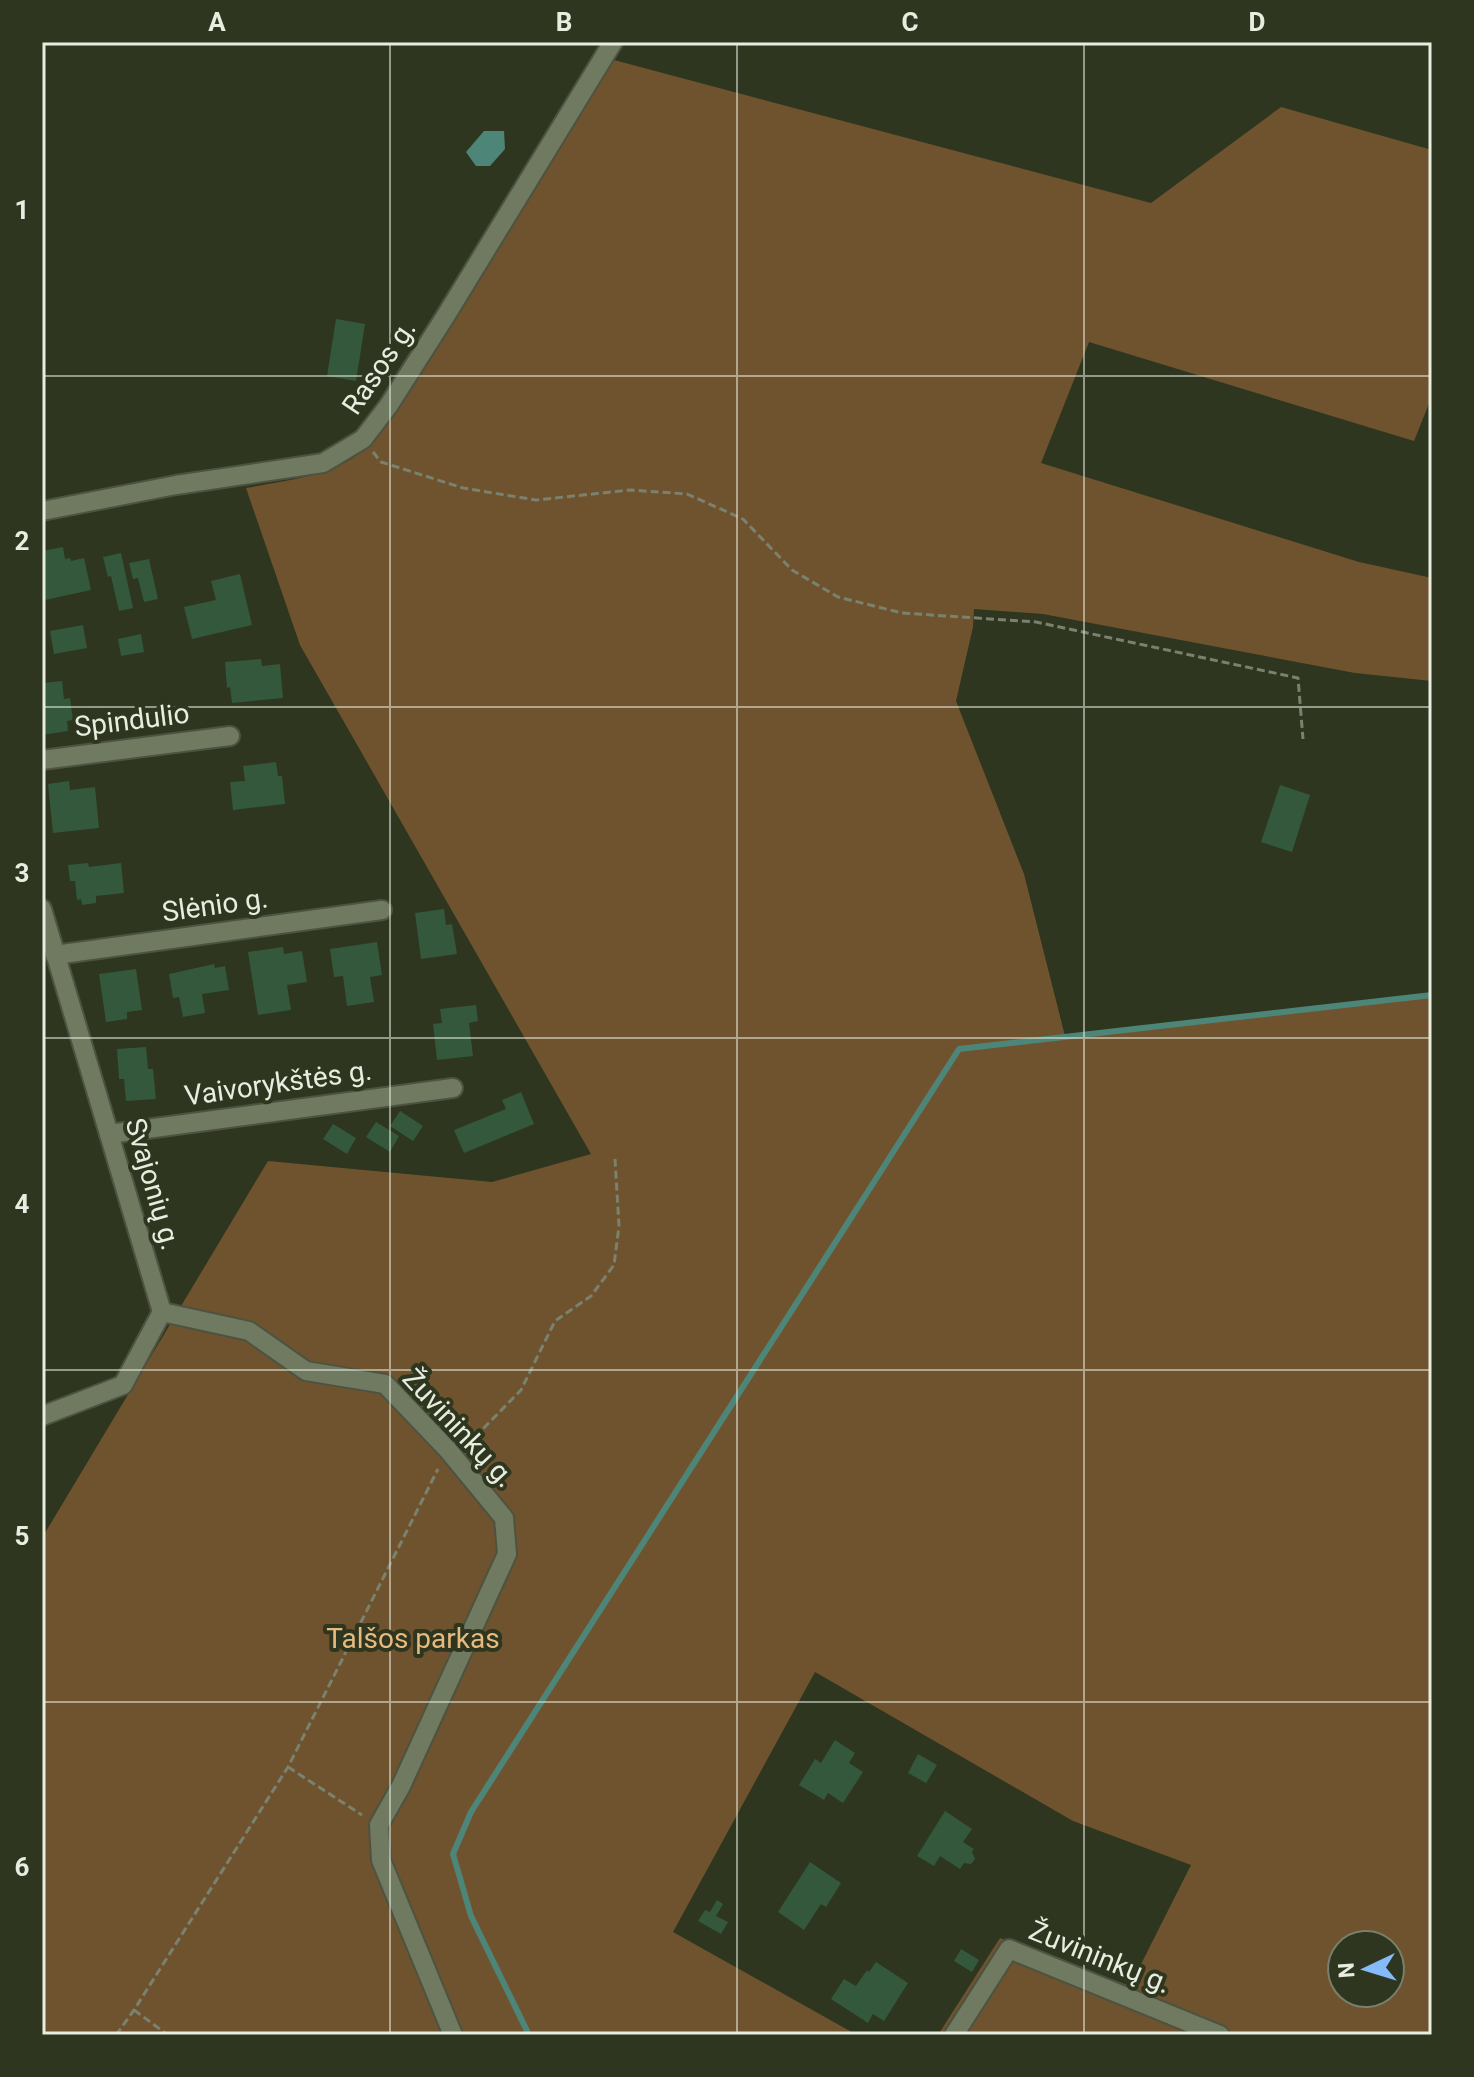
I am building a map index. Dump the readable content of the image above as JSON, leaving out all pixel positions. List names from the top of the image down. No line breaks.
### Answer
{"streets":{"street":["Rasos g.","Spindulio","Slėnio g.","Vaivorykštės g.","Svajonių g.","Žuvininkų g."]},"crossings":[["Slėnio g.","Svajonių g."],["Vaivorykštės g.","Svajonių g."],["Svajonių g.","Žuvininkų g."]],"parks":["Talšos parkas"],"north":"left","grid":{"columns":["A","B","C","D"],"rows":["1","2","3","4","5","6"]}}
